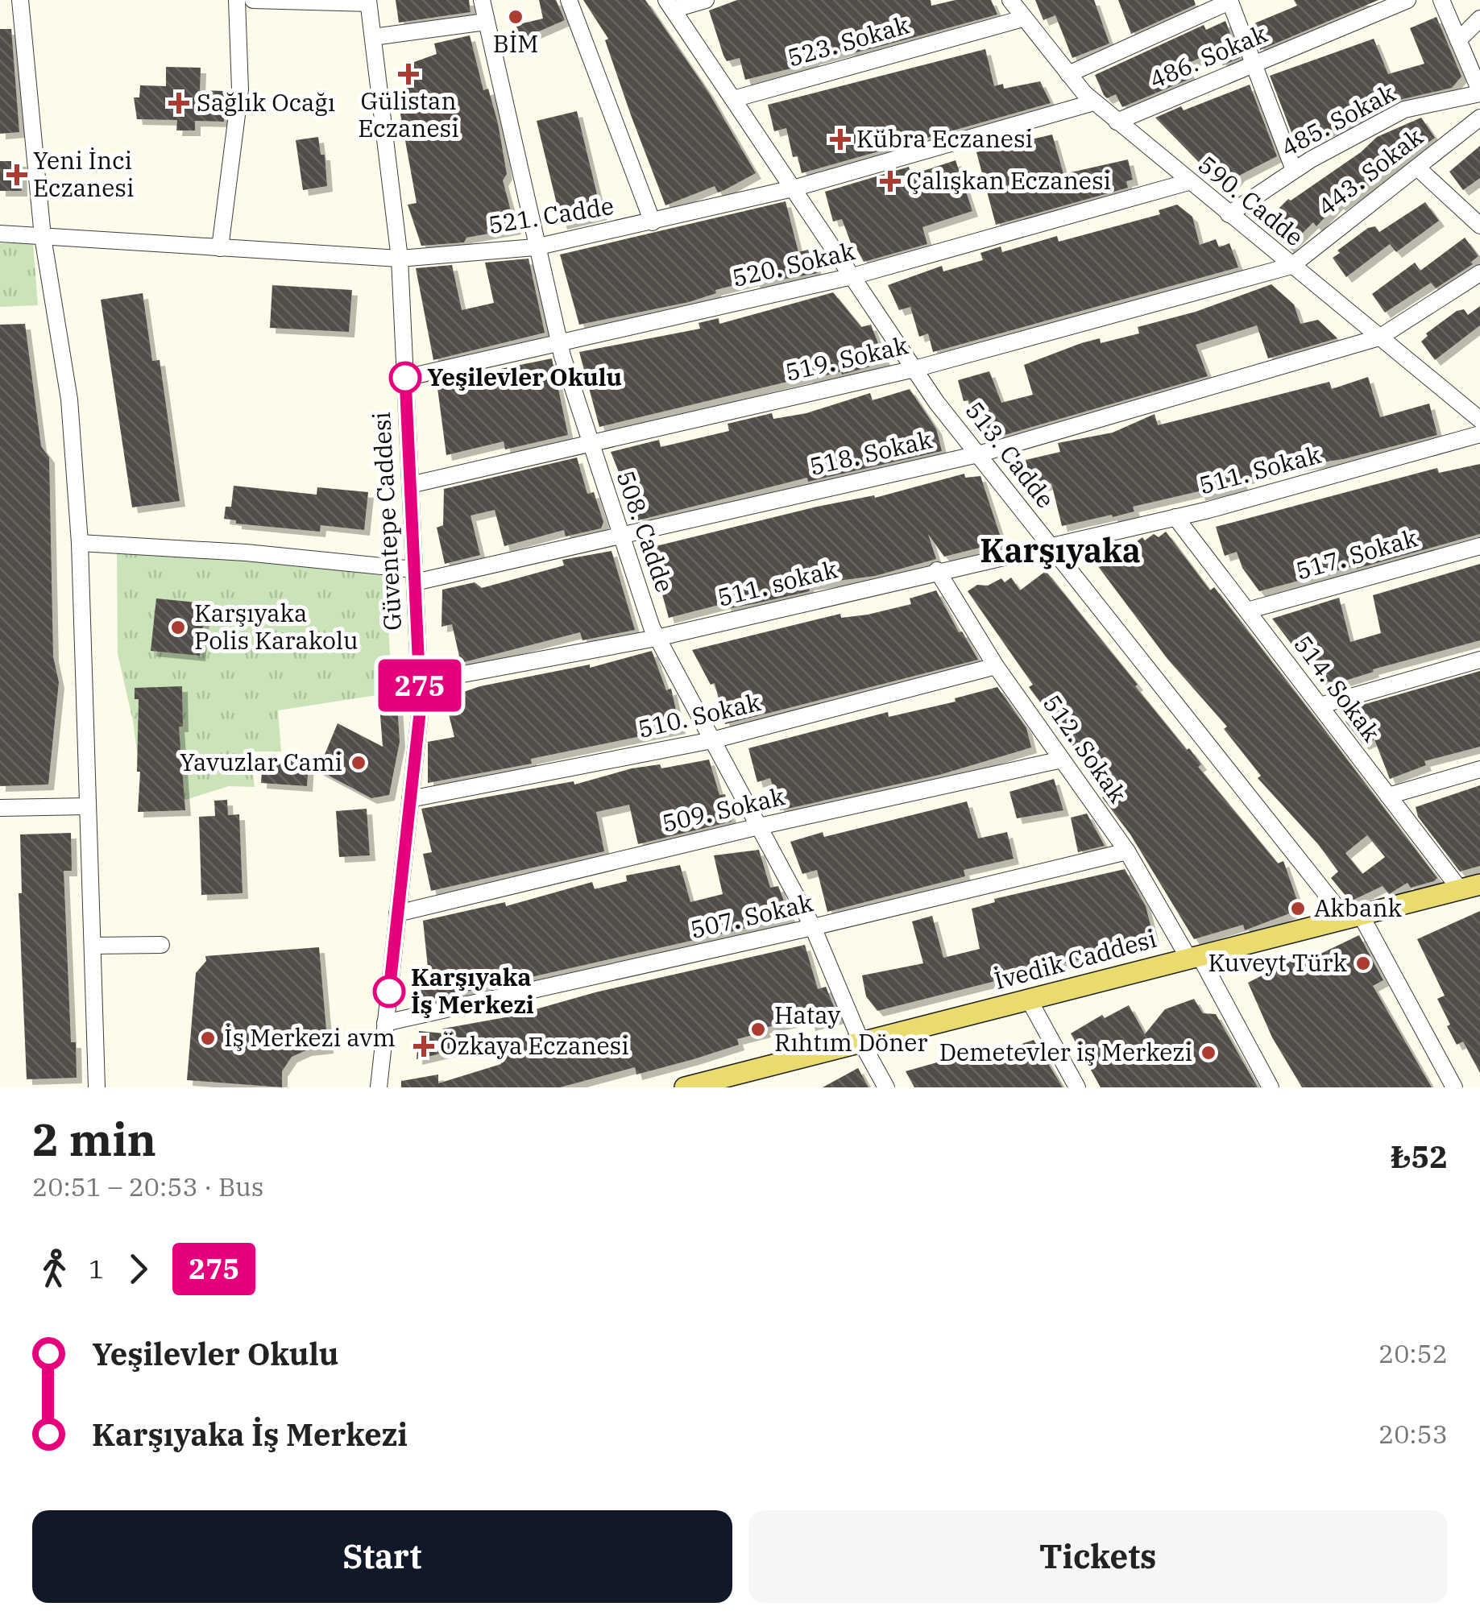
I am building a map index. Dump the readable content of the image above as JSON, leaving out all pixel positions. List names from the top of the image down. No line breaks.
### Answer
{"streets":{"main road":["İvedik Caddesi"],"street":["523. Sokak","486. Sokak","485. Sokak","443. Sokak","590. Cadde","521. Cadde","520. Sokak","519. Sokak","518. Sokak","513. Cadde","511. Sokak","Güventepe Caddesi","508. Cadde","517. Sokak","511. sokak","514. Sokak","510. Sokak","512. Sokak","509. Sokak","507. Sokak"]},"crossings":[["523. Sokak","590. Cadde"],["523. Sokak","513. Cadde"],["486. Sokak","590. Cadde"],["485. Sokak","590. Cadde"],["443. Sokak","590. Cadde"],["443. Sokak","519. Sokak"],["590. Cadde","521. Cadde"],["590. Cadde","520. Sokak"],["590. Cadde","519. Sokak"],["590. Cadde","518. Sokak"],["521. Cadde","513. Cadde"],["521. Cadde","Güventepe Caddesi"],["521. Cadde","508. Cadde"],["520. Sokak","513. Cadde"],["520. Sokak","Güventepe Caddesi"],["520. Sokak","508. Cadde"],["519. Sokak","513. Cadde"],["519. Sokak","Güventepe Caddesi"],["519. Sokak","508. Cadde"],["518. Sokak","513. Cadde"],["518. Sokak","Güventepe Caddesi"],["518. Sokak","508. Cadde"],["513. Cadde","511. Sokak"],["513. Cadde","511. sokak"],["513. Cadde","İvedik Caddesi"],["511. Sokak","511. sokak"],["511. Sokak","514. Sokak"],["Güventepe Caddesi","511. sokak"],["Güventepe Caddesi","510. Sokak"],["Güventepe Caddesi","509. Sokak"],["Güventepe Caddesi","507. Sokak"],["508. Cadde","511. sokak"],["508. Cadde","510. Sokak"],["508. Cadde","509. Sokak"],["508. Cadde","507. Sokak"],["508. Cadde","İvedik Caddesi"],["517. Sokak","514. Sokak"],["511. sokak","512. Sokak"],["514. Sokak","İvedik Caddesi"],["510. Sokak","512. Sokak"],["512. Sokak","509. Sokak"],["512. Sokak","507. Sokak"],["512. Sokak","İvedik Caddesi"]],"districts":["Karşıyaka"],"places":{"other":["BİM","Yeşilevler Okulu","Karşıyaka Polis Karakolu","Yavuzlar Cami","Akbank","Kuveyt Türk","Karşıyaka İş Merkezi","Hatay Rıhtım Döner","İş Merkezi avm","Demetevler iş Merkezi"],"health":["Gülistan Eczanesi","Sağlık Ocağı","Kübra Eczanesi","Yeni İnci Eczanesi","Çalışkan Eczanesi","Özkaya Eczanesi"]},"lines":["bus line 275"],"page":{"on_map":"275","heading":["2 min","20:51 – 20:53 · Bus","₺52"],"legs":["1","275"],"list":[{"name":"Yeşilevler Okulu","value":"20:52"},{"name":"Karşıyaka İş Merkezi","value":"20:53"}],"buttons":["Start","Tickets"]}}
